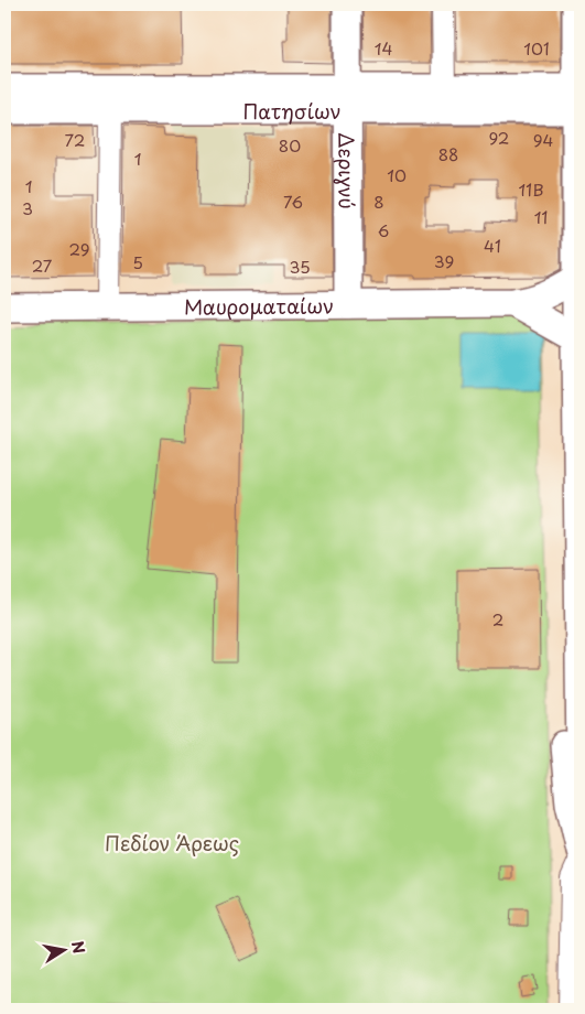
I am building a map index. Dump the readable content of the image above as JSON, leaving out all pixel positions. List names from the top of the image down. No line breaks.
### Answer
{"streets":{"main road":["Πατησίων","Δεριγνύ","Μαυροματαίων"]},"crossings":[["Πατησίων","Δεριγνύ"],["Δεριγνύ","Μαυροματαίων"]],"parks":["Πεδίον Άρεως"],"house_numbers":["14","101","92","72","94","80","88","1","10","1","11Β","76","8","3","11","6","41","29","39","5","27","35","2"],"north":"right"}
